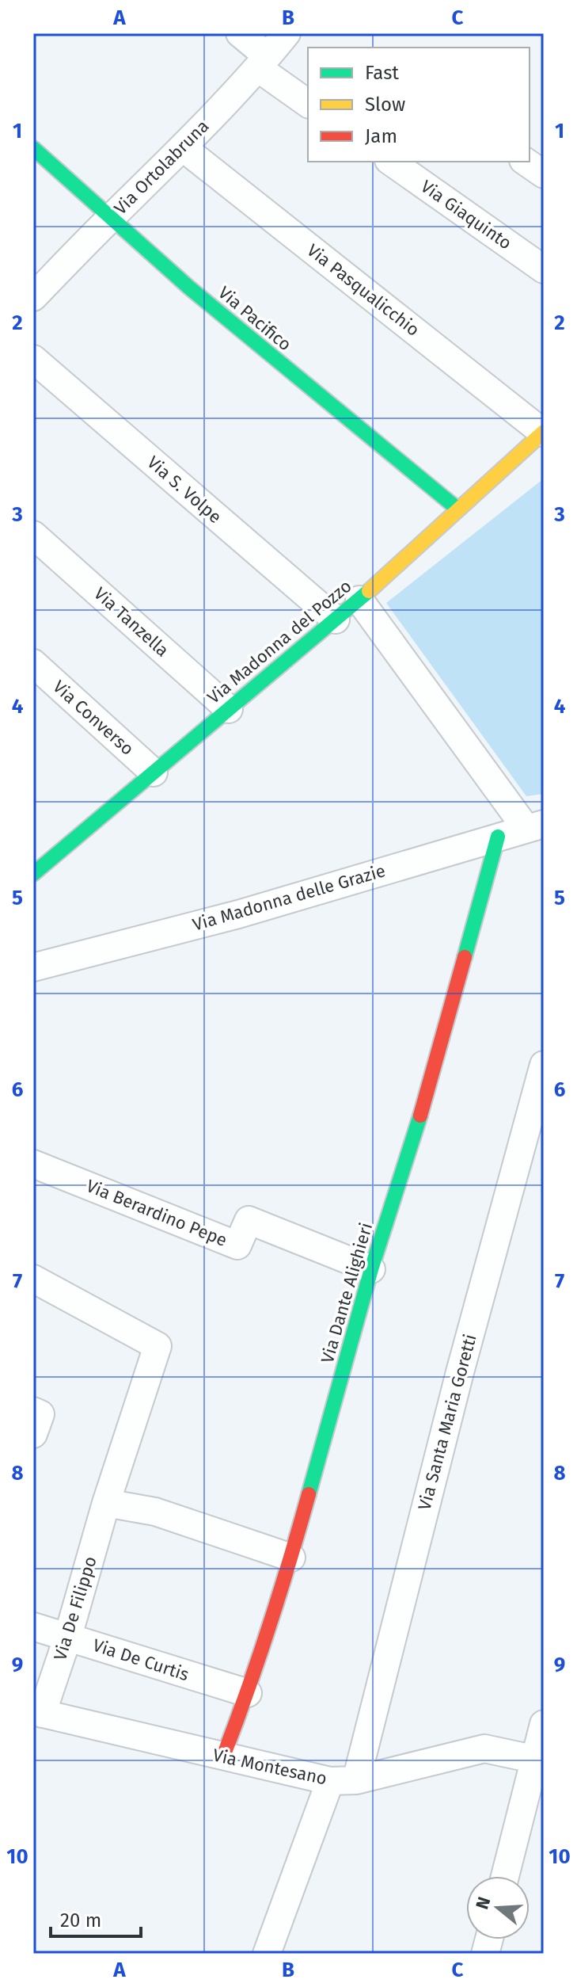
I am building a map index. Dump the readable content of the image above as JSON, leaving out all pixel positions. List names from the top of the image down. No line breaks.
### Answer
{"streets":{"street":["Via Ortolabruna","Via Giaquinto","Via Pasqualicchio","Via Pacifico","Via S. Volpe","Via Tanzella","Via Madonna del Pozzo","Via Converso","Via Madonna delle Grazie","Via Berardino Pepe","Via Dante Alighieri","Via Santa Maria Goretti","Via De Filippo","Via De Curtis","Via Montesano"]},"crossings":[["Via Ortolabruna","Via Pasqualicchio"],["Via Ortolabruna","Via Pacifico"],["Via Pasqualicchio","Via Madonna del Pozzo"],["Via Pacifico","Via Madonna del Pozzo"],["Via S. Volpe","Via Madonna del Pozzo"],["Via Tanzella","Via Madonna del Pozzo"],["Via Madonna del Pozzo","Via Converso"],["Via Madonna delle Grazie","Via Dante Alighieri"],["Via Berardino Pepe","Via Dante Alighieri"],["Via Dante Alighieri","Via De Curtis"],["Via Dante Alighieri","Via Montesano"],["Via Santa Maria Goretti","Via Montesano"],["Via De Filippo","Via De Curtis"],["Via De Filippo","Via Montesano"]],"legend":["Fast","Slow","Jam"],"scale_bar":"20 m","north":"left","grid":{"columns":["A","B","C"],"rows":["1","2","3","4","5","6","7","8","9","10"]}}
